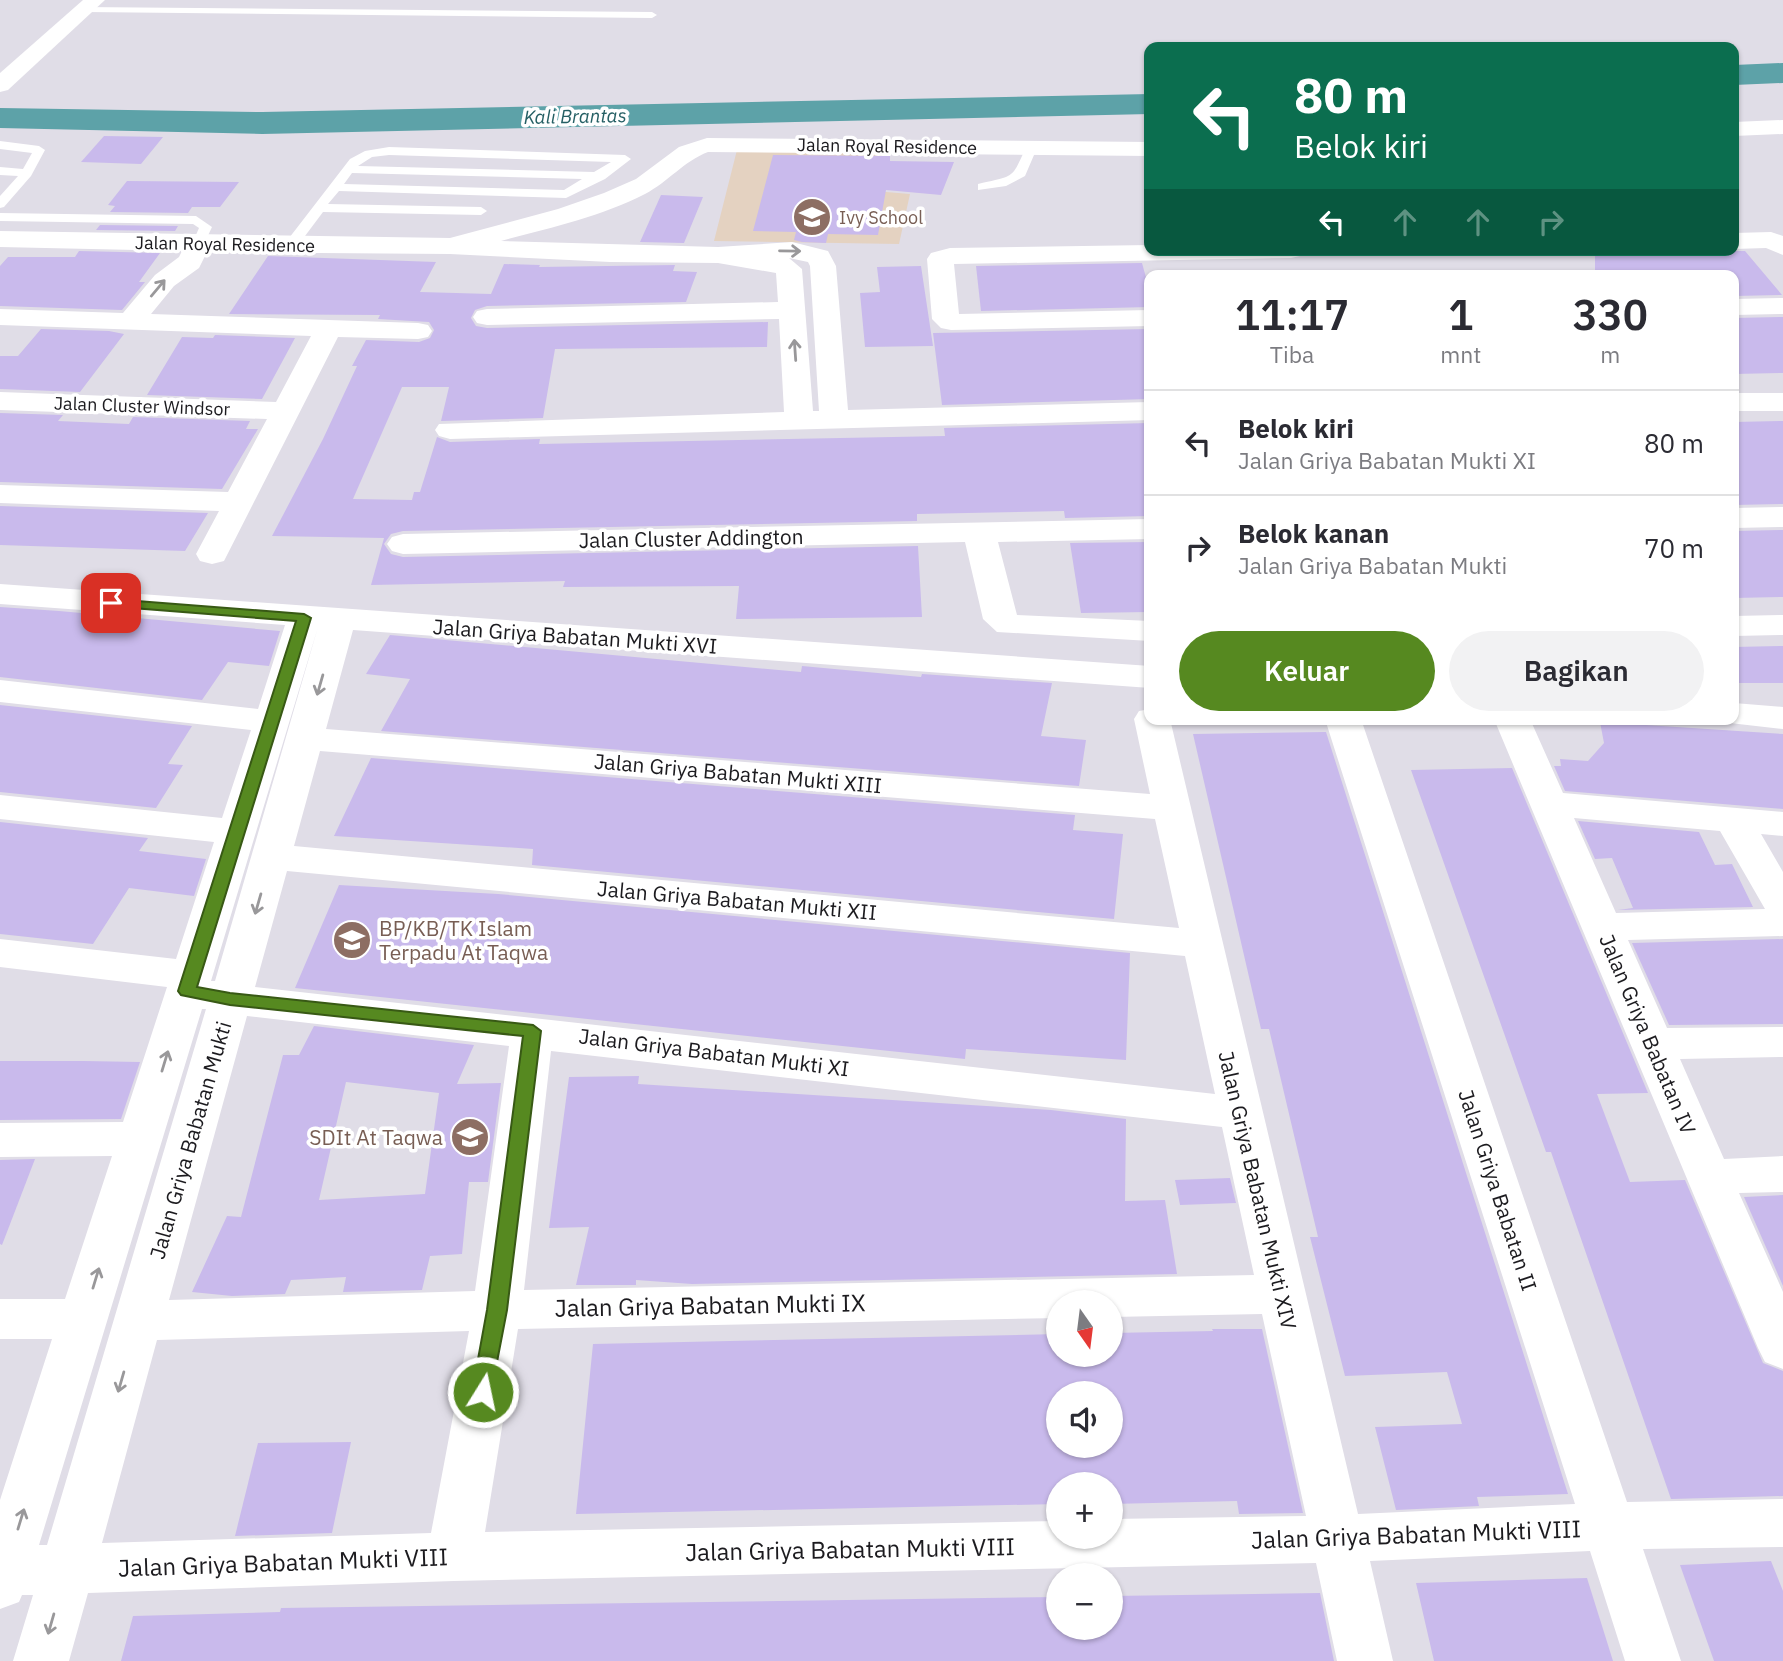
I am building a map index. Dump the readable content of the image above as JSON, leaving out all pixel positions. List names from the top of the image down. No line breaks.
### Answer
{"streets":{"street":["Jalan Royal Residence","Jalan Cluster Windsor","Jalan Cluster Addington","Jalan Griya Babatan Mukti XVI","Jalan Griya Babatan Mukti XIII","Jalan Griya Babatan Mukti XII","Jalan Griya Babatan IV","Jalan Griya Babatan Mukti XI","Jalan Griya Babatan Mukti","Jalan Griya Babatan Mukti XIV","Jalan Griya Babatan II","Jalan Griya Babatan Mukti IX","Jalan Griya Babatan Mukti VIII"]},"crossings":[["Jalan Griya Babatan Mukti XVI","Jalan Griya Babatan Mukti"],["Jalan Griya Babatan Mukti XIII","Jalan Griya Babatan Mukti"],["Jalan Griya Babatan Mukti XIII","Jalan Griya Babatan Mukti XIV"],["Jalan Griya Babatan Mukti XII","Jalan Griya Babatan Mukti"],["Jalan Griya Babatan Mukti XII","Jalan Griya Babatan Mukti XIV"],["Jalan Griya Babatan Mukti XI","Jalan Griya Babatan Mukti"],["Jalan Griya Babatan Mukti XI","Jalan Griya Babatan Mukti XIV"],["Jalan Griya Babatan Mukti","Jalan Griya Babatan Mukti IX"],["Jalan Griya Babatan Mukti","Jalan Griya Babatan Mukti VIII"],["Jalan Griya Babatan Mukti XIV","Jalan Griya Babatan Mukti IX"],["Jalan Griya Babatan Mukti XIV","Jalan Griya Babatan Mukti VIII"],["Jalan Griya Babatan II","Jalan Griya Babatan Mukti VIII"]],"water":["Kali Brantas"],"places":{"school or university":["Ivy School","BP/KB/TK Islam Terpadu At Taqwa","SDIt At Taqwa"]},"north":"bottom","page":{"turn":["80 m","Belok kiri"],"eta":["11:17","Tiba","1","mnt","330","m"],"list":[{"name":"Belok kiri","note":"Jalan Griya Babatan Mukti XI","value":"80 m"},{"name":"Belok kanan","note":"Jalan Griya Babatan Mukti","value":"70 m"}],"buttons":["Keluar","Bagikan"],"map_buttons":["+","−"]}}
